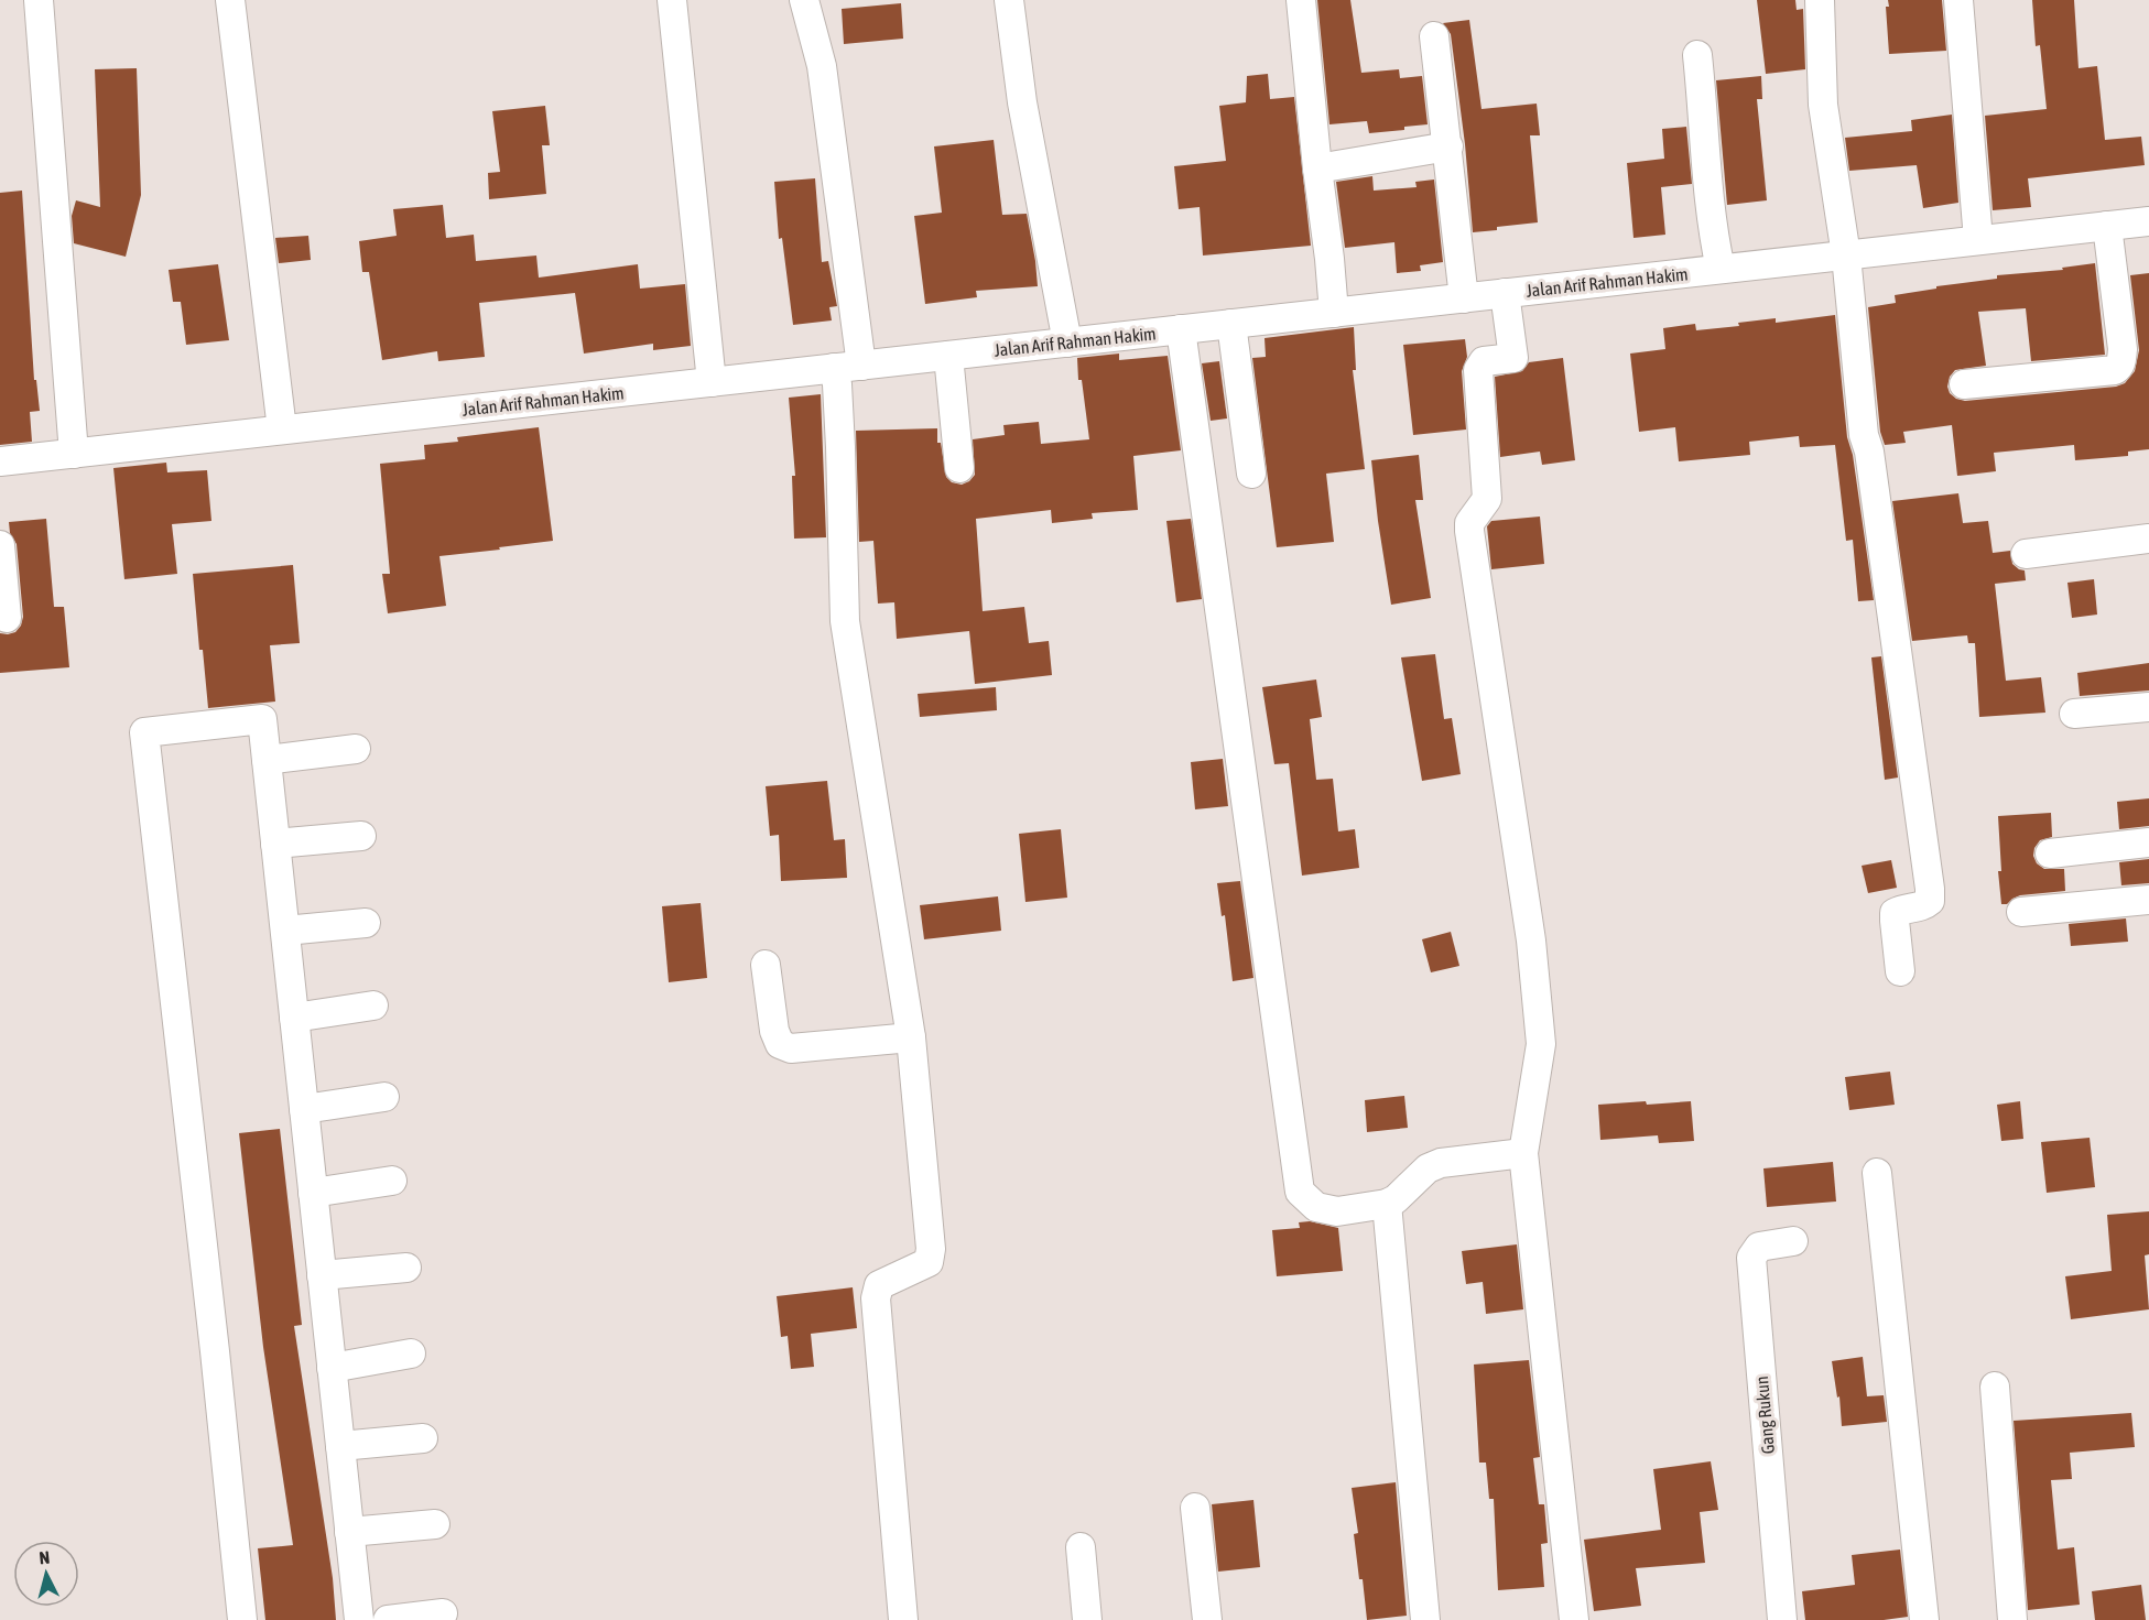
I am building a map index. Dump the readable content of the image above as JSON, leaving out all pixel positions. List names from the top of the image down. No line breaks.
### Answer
{"streets":{"street":["Jalan Arif Rahman Hakim","Gang Rukun"]},"north":"top"}
